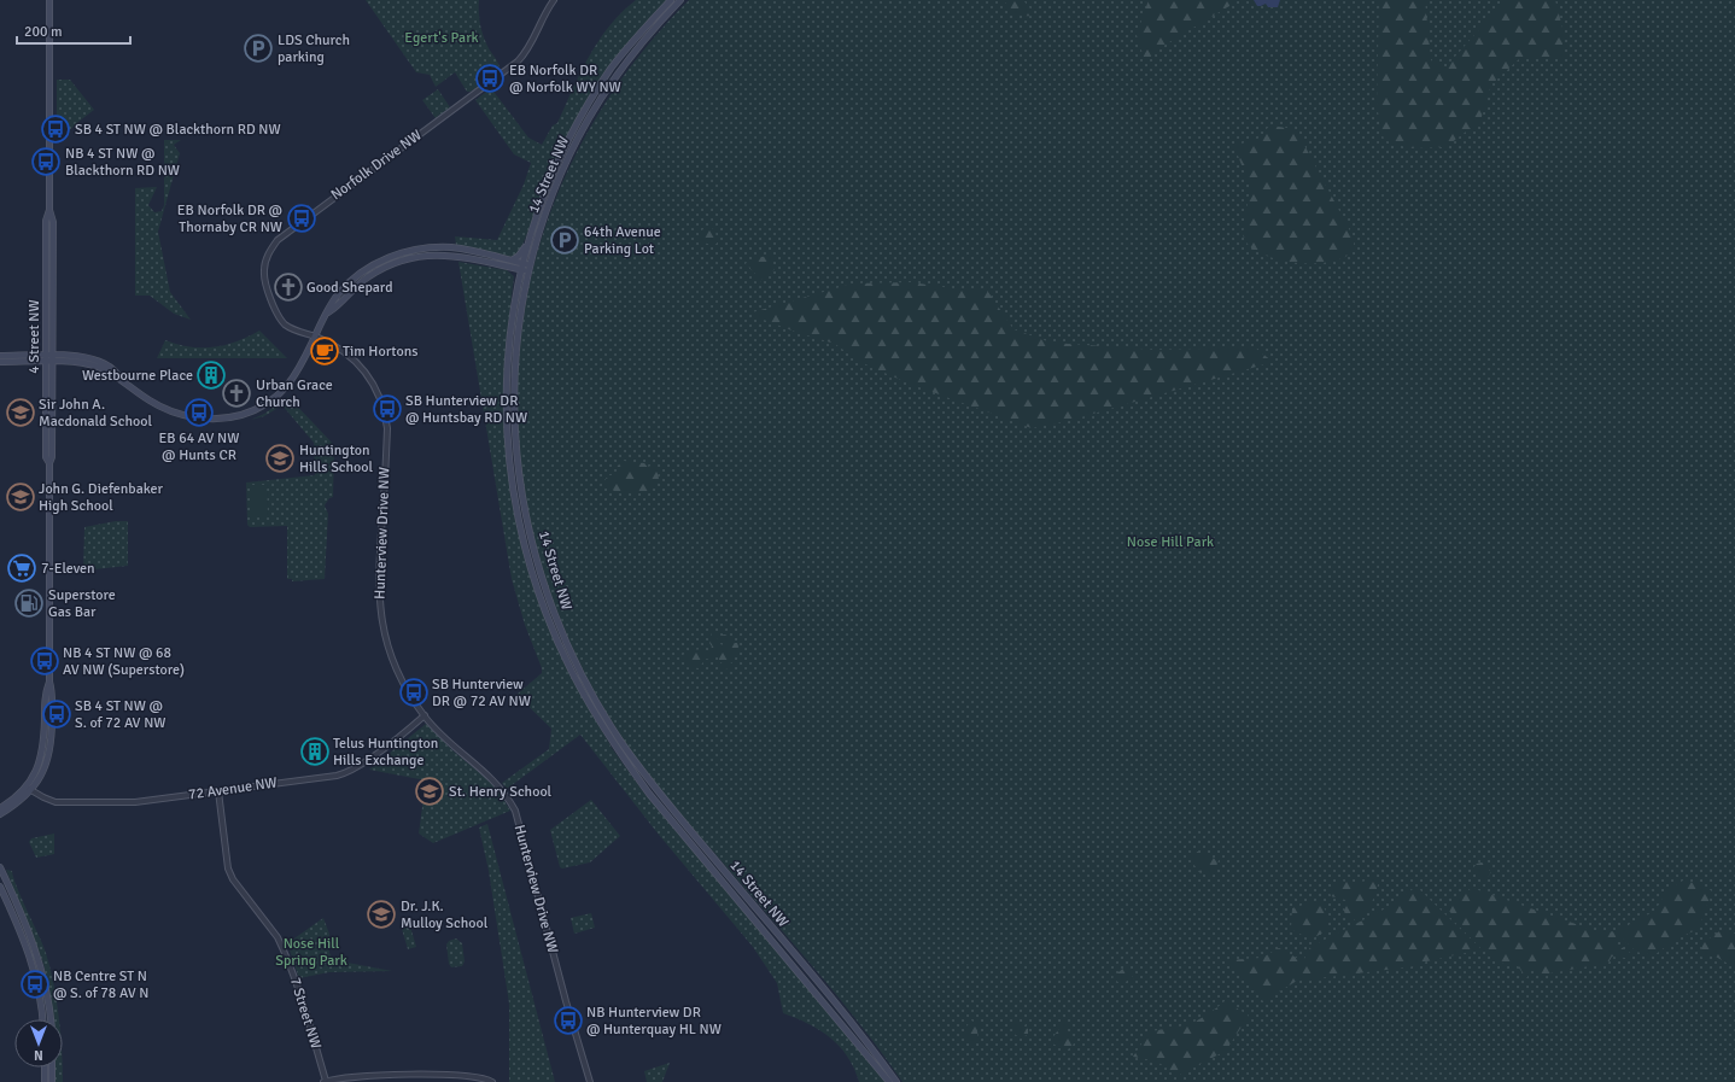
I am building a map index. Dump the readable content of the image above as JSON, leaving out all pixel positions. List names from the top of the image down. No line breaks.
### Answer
{"streets":{"main road":["14 Street NW","4 Street NW"],"street":["Norfolk Drive NW","Hunterview Drive NW","72 Avenue NW","7 Street NW"]},"crossings":[["Norfolk Drive NW","Hunterview Drive NW"],["4 Street NW","72 Avenue NW"],["Hunterview Drive NW","72 Avenue NW"],["72 Avenue NW","7 Street NW"]],"parks":["Egert's Park","Nose Hill Park","Nose Hill Spring Park"],"places":{"parking":["LDS Church parking","64th Avenue Parking Lot"],"bus stop":["EB Norfolk DR @ Norfolk WY NW","SB 4 ST NW @ Blackthorn RD NW","NB 4 ST NW @ Blackthorn RD NW","EB Norfolk DR @ Thornaby CR NW","SB Hunterview DR @ Huntsbay RD NW","EB 64 AV NW @ Hunts CR","NB 4 ST NW @ 68 AV NW (Superstore)","SB Hunterview DR @ 72 AV NW","SB 4 ST NW @ S. of 72 AV NW","NB Centre ST N @ S. of 78 AV N","NB Hunterview DR @ Hunterquay HL NW"],"church":["Good Shepard","Urban Grace Church"],"cafe":["Tim Hortons"],"building":["Westbourne Place","Telus Huntington Hills Exchange"],"school or university":["Sir John A. Macdonald School","Huntington Hills School","John G. Diefenbaker High School","St. Henry School","Dr. J.K. Mulloy School"],"supermarket":["7-Eleven"],"fuel station":["Superstore Gas Bar"]},"scale_bar":"200 m","north":"bottom"}
